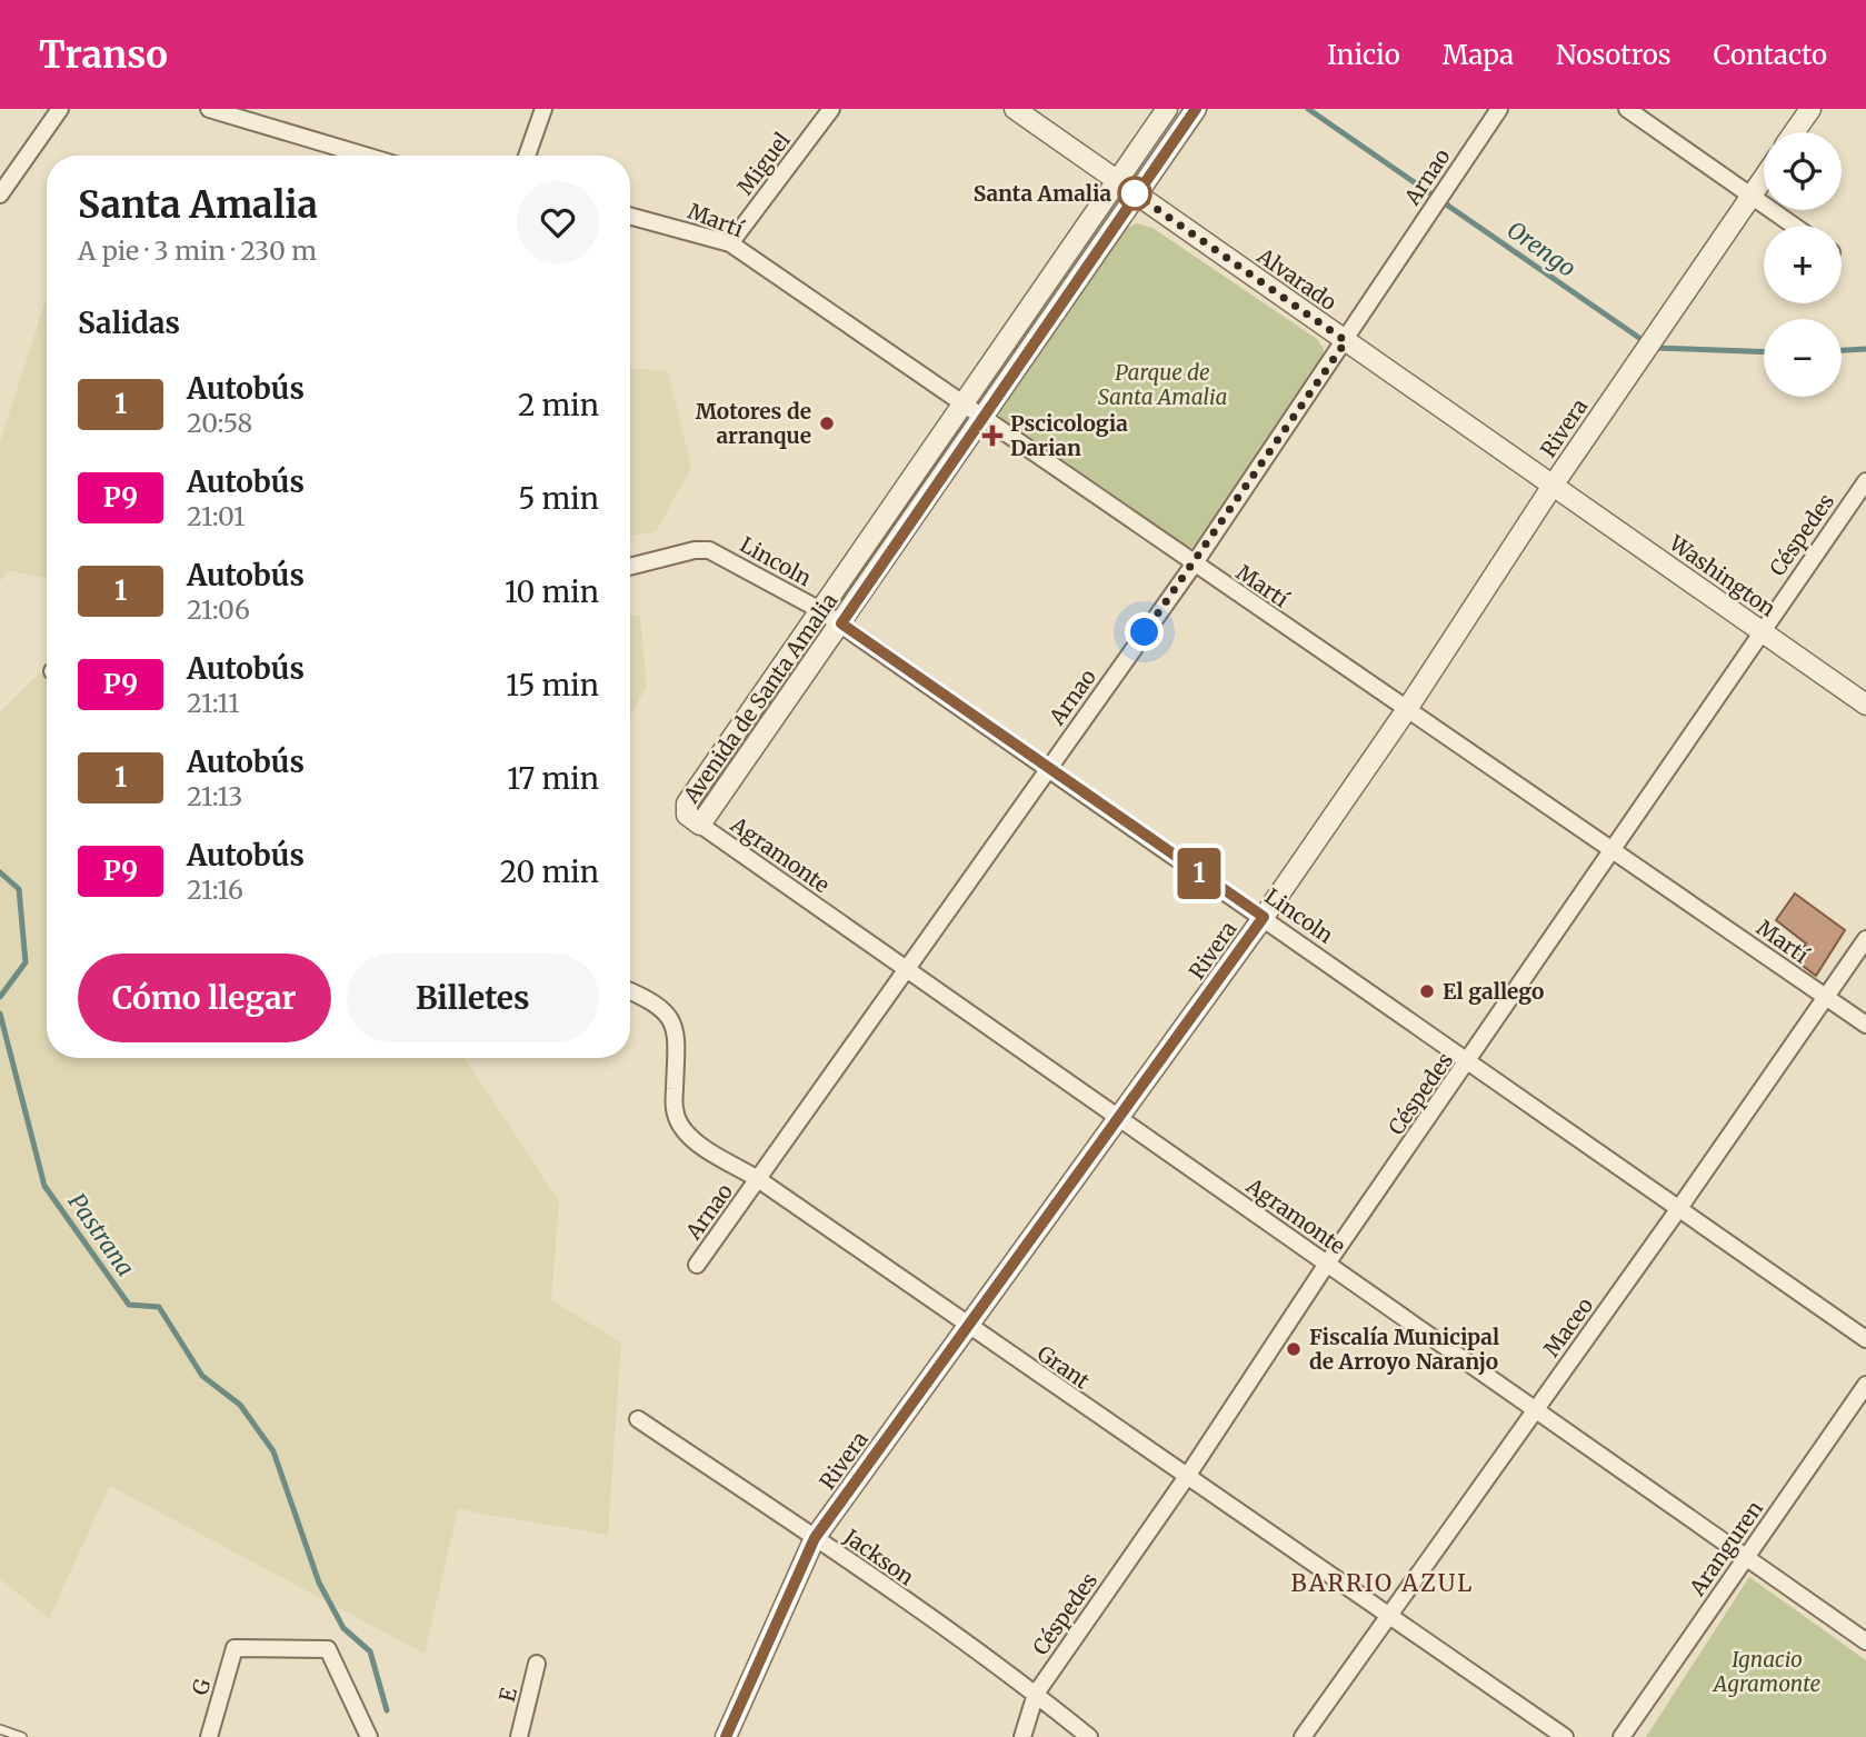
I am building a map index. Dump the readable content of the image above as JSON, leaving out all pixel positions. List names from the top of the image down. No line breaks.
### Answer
{"streets":{"street":["Miguel","Arnao","Martí","Alvarado","Rivera","Céspedes","Lincoln","Washington","Avenida de Santa Amalia","Agramonte","Maceo","Grant","Aranguren","Jackson","G","E"]},"crossings":[["Miguel","Martí"],["Arnao","Martí"],["Arnao","Alvarado"],["Arnao","Lincoln"],["Arnao","Agramonte"],["Arnao","Grant"],["Martí","Rivera"],["Martí","Céspedes"],["Martí","Avenida de Santa Amalia"],["Martí","Maceo"],["Alvarado","Rivera"],["Alvarado","Washington"],["Alvarado","Avenida de Santa Amalia"],["Rivera","Lincoln"],["Rivera","Washington"],["Rivera","Agramonte"],["Rivera","Grant"],["Rivera","Jackson"],["Céspedes","Lincoln"],["Céspedes","Washington"],["Céspedes","Agramonte"],["Céspedes","Grant"],["Céspedes","Jackson"],["Lincoln","Avenida de Santa Amalia"],["Lincoln","Maceo"],["Avenida de Santa Amalia","Agramonte"],["Agramonte","Maceo"],["Agramonte","Aranguren"],["Maceo","Grant"]],"districts":["BARRIO AZUL"],"water":["Orengo","Pastrana"],"parks":["Parque de Santa Amalia","Ignacio Agramonte"],"places":{"other":["Santa Amalia","Motores de arranque","El gallego","Fiscalía Municipal de Arroyo Naranjo"],"health":["Pscicologia Darian"]},"lines":["bus line 1"],"page":{"header":"Transo","nav":["Inicio","Mapa","Nosotros","Contacto"],"on_map":"1","map_buttons":["+","−"],"heading":[["Santa Amalia","A pie · 3 min · 230 m"],"Salidas"],"list":[{"mark":"1","name":"Autobús","note":"20:58","value":"2 min"},{"mark":"P9","name":"Autobús","note":"21:01","value":"5 min"},{"mark":"1","name":"Autobús","note":"21:06","value":"10 min"},{"mark":"P9","name":"Autobús","note":"21:11","value":"15 min"},{"mark":"1","name":"Autobús","note":"21:13","value":"17 min"},{"mark":"P9","name":"Autobús","note":"21:16","value":"20 min"}],"buttons":["Cómo llegar","Billetes"]}}
